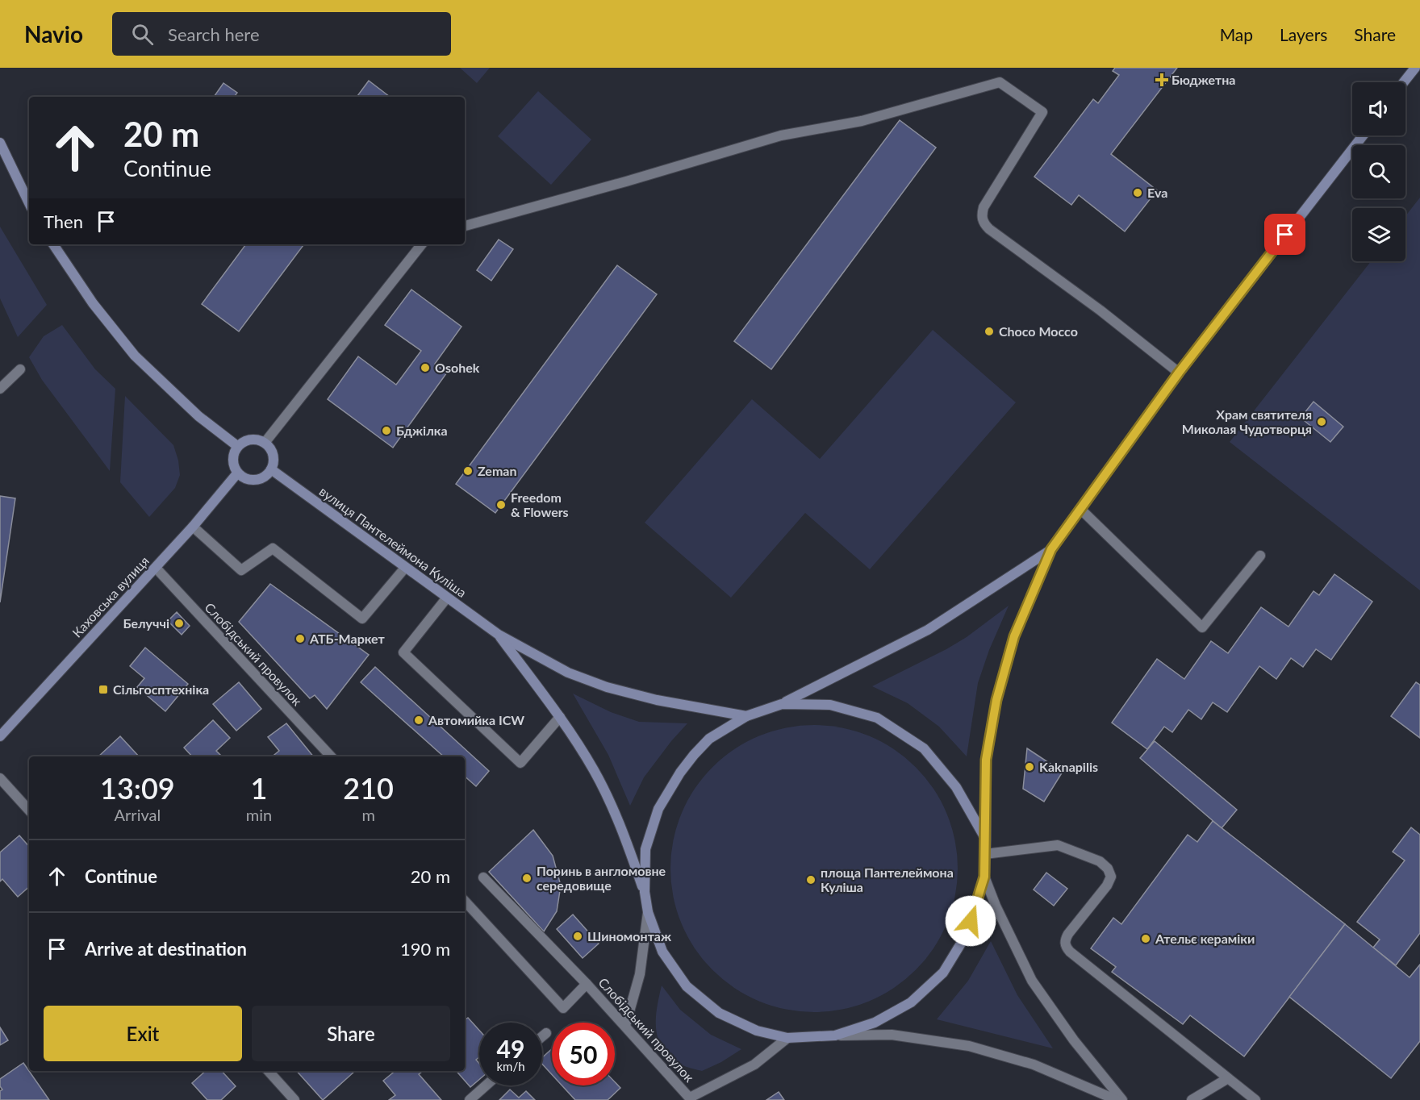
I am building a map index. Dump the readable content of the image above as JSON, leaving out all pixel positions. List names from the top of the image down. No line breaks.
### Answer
{"streets":{"main road":["вулиця Пантелеймона Куліша","Каховська вулиця"],"street":["Слобідський провулок"]},"crossings":[["вулиця Пантелеймона Куліша","Каховська вулиця"],["Каховська вулиця","Слобідський провулок"]],"places":{"health":["Бюджетна"],"other":["Eva","Choco Mocco","Оsоhek","Храм святителя Миколая Чудотворця","Бджілка","Zeman","Freedom & Flowers","Белуччі","АТБ-Маркет","Автомийка ICW","Kaknapilis","Поринь в англомовне середовище","площа Пантелеймона Куліша","Шиномонтаж","Ательє кераміки"],"transit":["Сільгосптехніка"]},"page":{"header":"Navio","search":"Search here","nav":["Map","Layers","Share"],"turn":["20 m","Continue"],"then":"Then","eta":["13:09","Arrival","1","min","210","m"],"list":[{"name":"Continue","value":"20 m"},{"name":"Arrive at destination","value":"190 m"}],"buttons":["Exit","Share"],"speed":"49 km/h","limit":"50"}}
